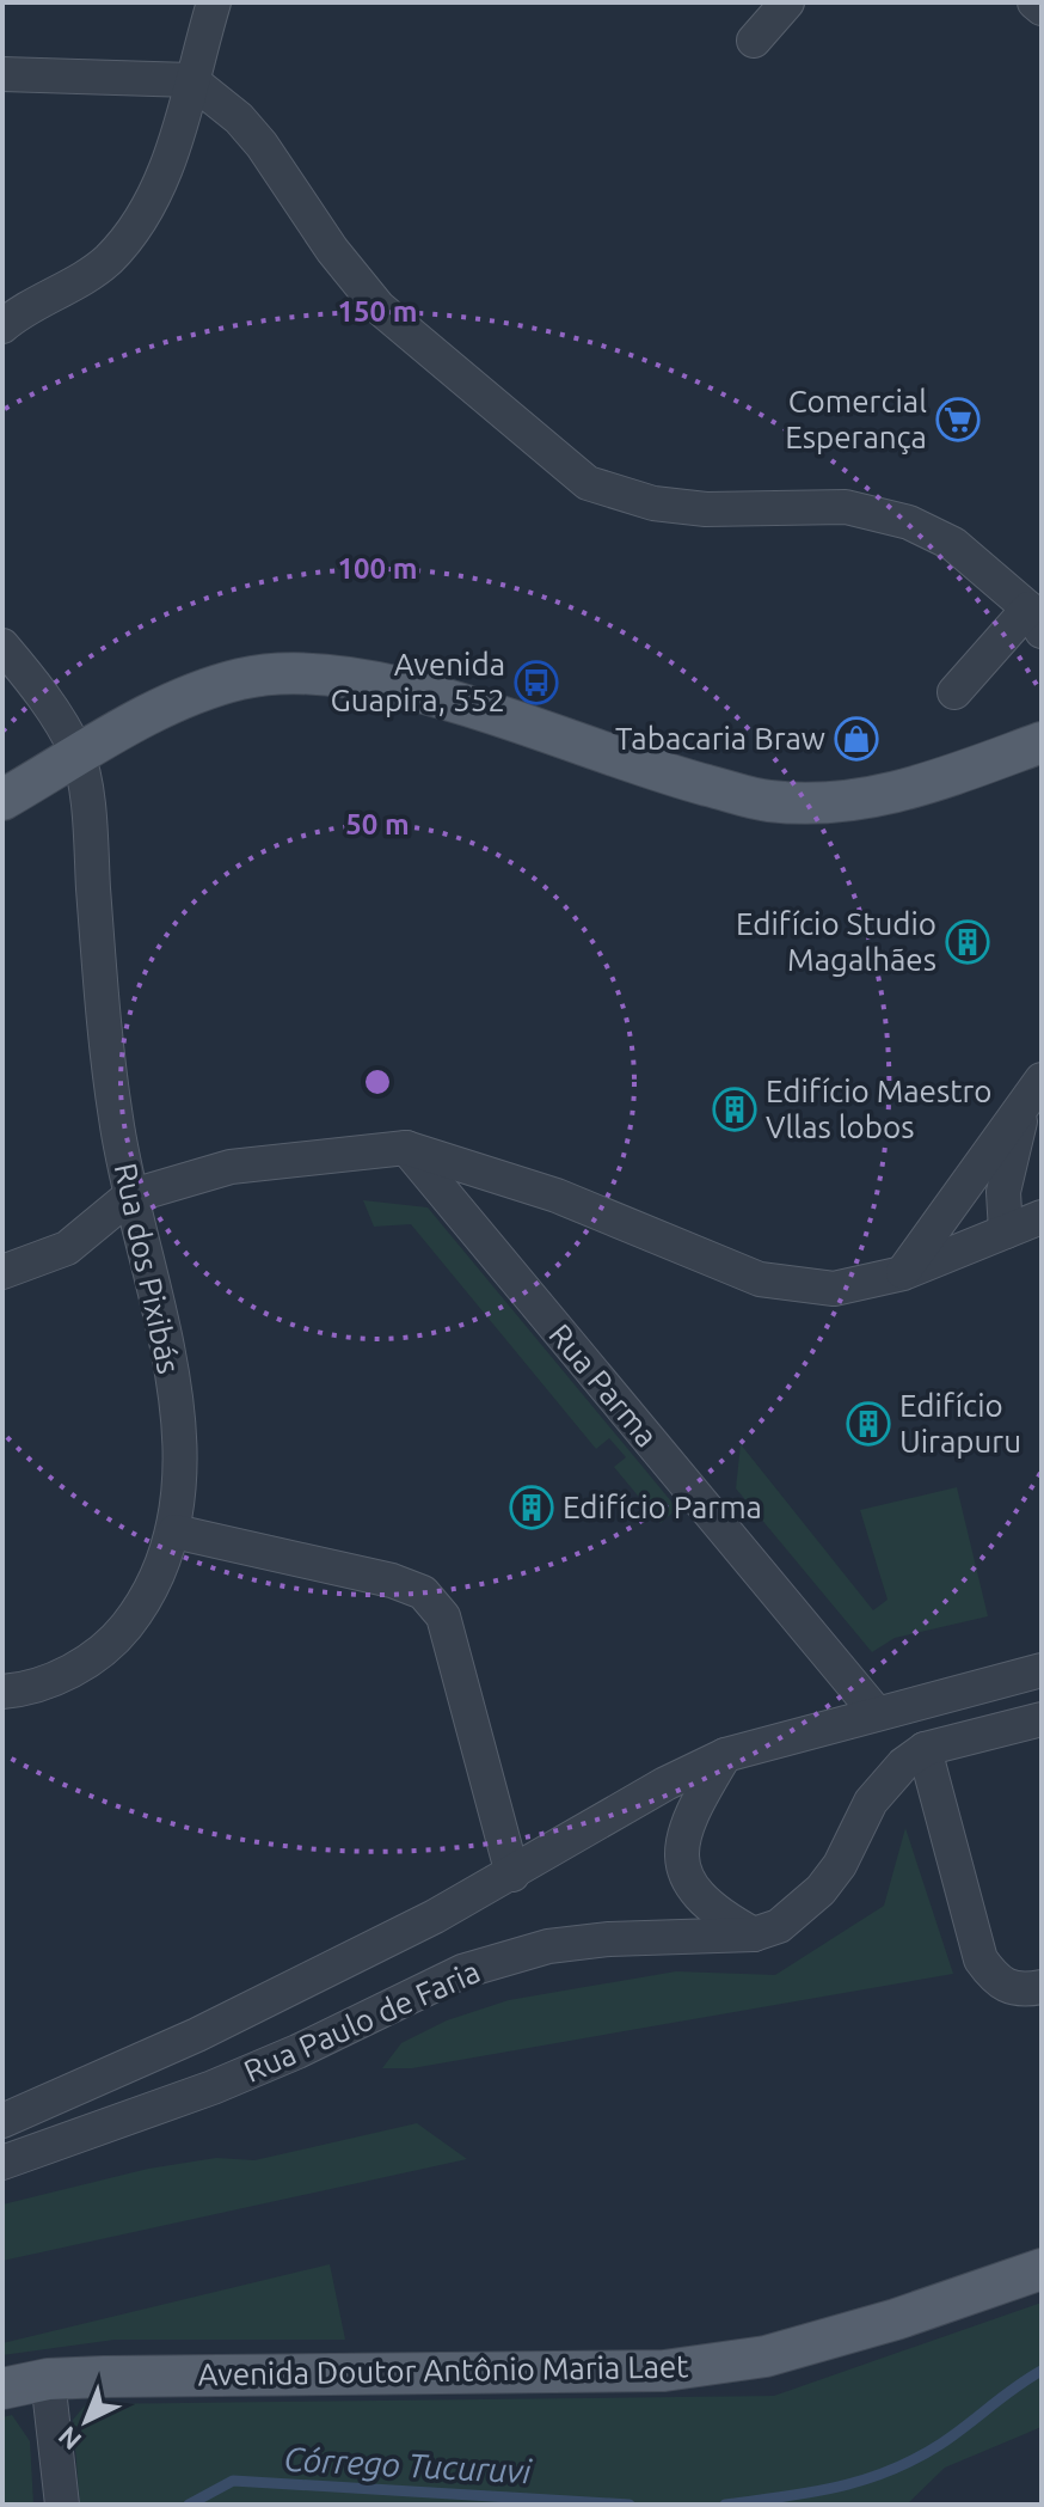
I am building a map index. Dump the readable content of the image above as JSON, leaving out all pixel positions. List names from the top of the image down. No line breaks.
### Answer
{"streets":{"main road":["Avenida Doutor Antônio Maria Laet"],"street":["Rua dos Pixibás","Rua Parma","Rua Paulo de Faria"]},"crossings":[["Rua Parma","Rua Paulo de Faria"]],"water":["Córrego Tucuruvi"],"places":{"supermarket":["Comercial Esperança"],"bus stop":["Avenida Guapira, 552"],"shop":["Tabacaria Braw"],"building":["Edifício Studio Magalhães","Edifício Maestro Vllas lobos","Edifício Uirapuru","Edifício Parma"]},"north":"bottom left","rings":["150 m","100 m","50 m"]}
